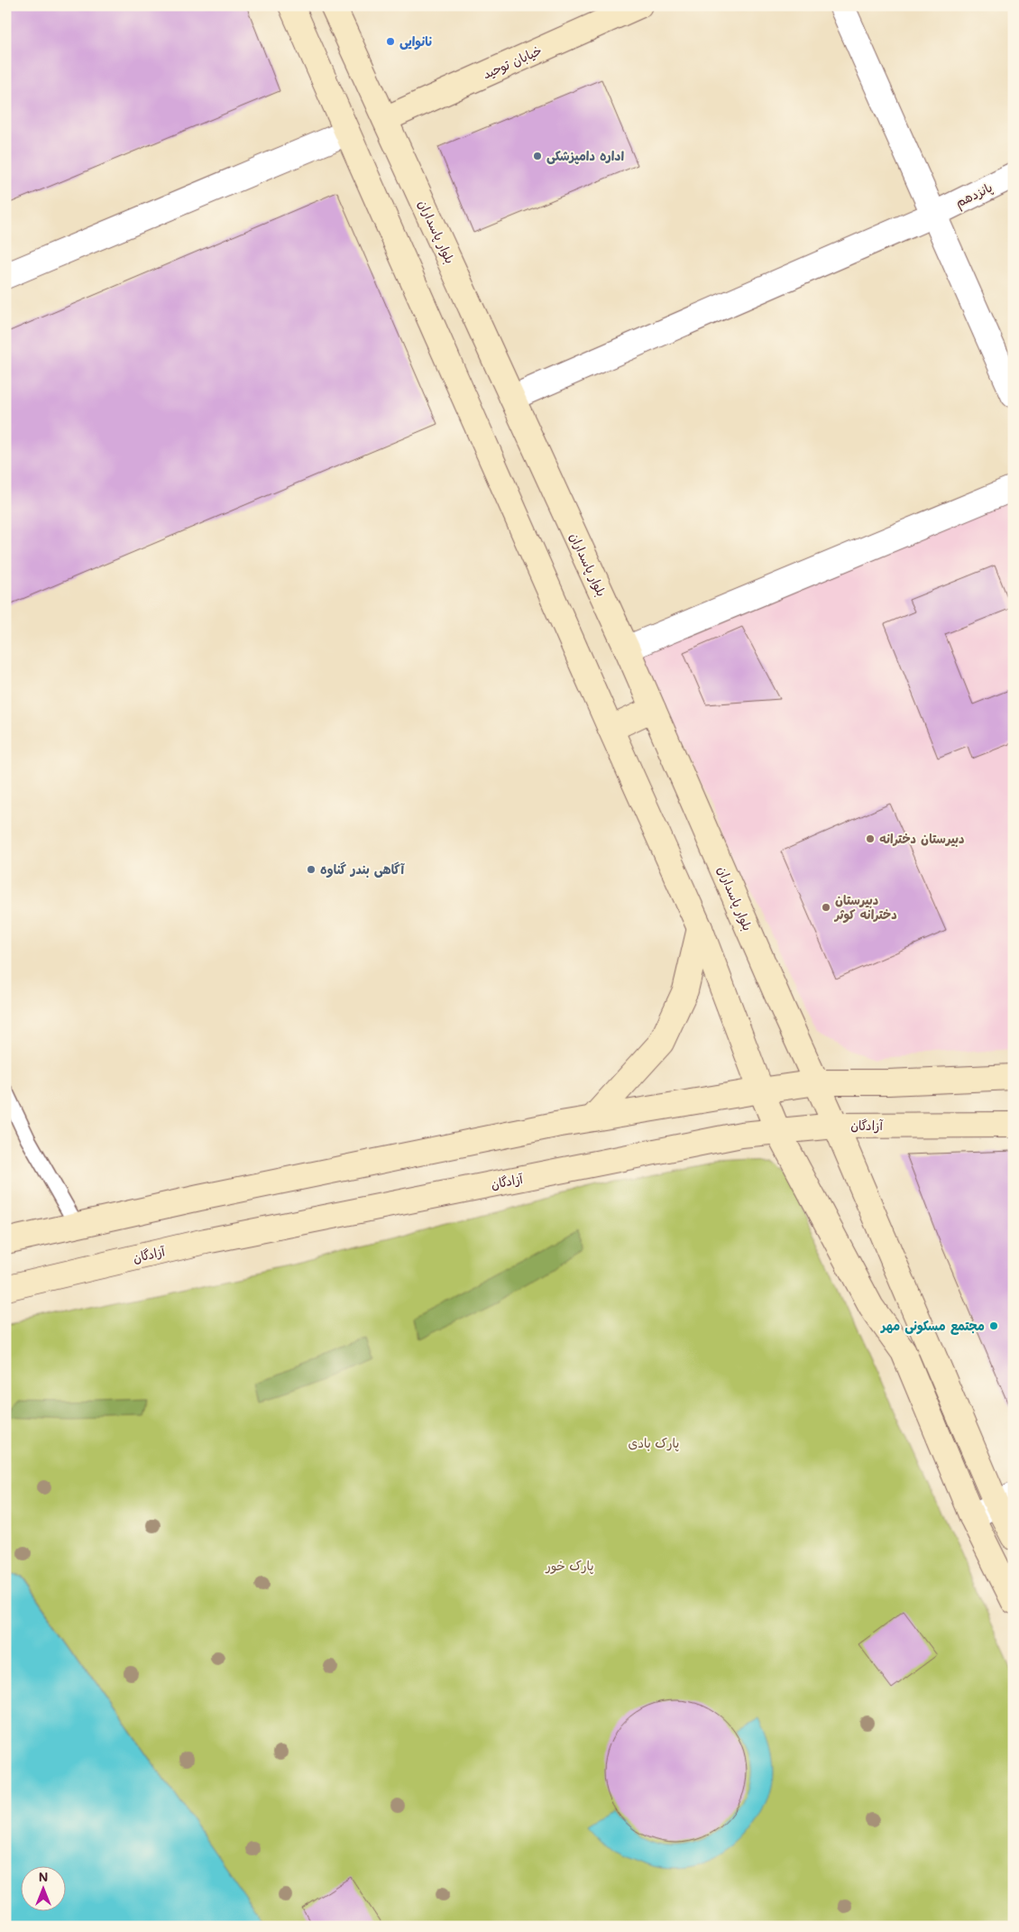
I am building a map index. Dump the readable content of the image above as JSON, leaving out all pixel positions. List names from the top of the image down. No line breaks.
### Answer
{"streets":{"main road":["خیابان توحید","بلوار پاسداران","آزادگان"],"street":["پانزدهم"]},"crossings":[["خیابان توحید","بلوار پاسداران"],["پانزدهم","بلوار پاسداران"],["بلوار پاسداران","آزادگان"]],"parks":["پارک بادی","پارک خور"],"places":["نانوایی","اداره دامپزشکی","دبیرستان دخترانه","آگاهی بندر گناوه","دبیرستان دخترانه کوثر","مجتمع مسکونی مهر"],"north":"top"}
